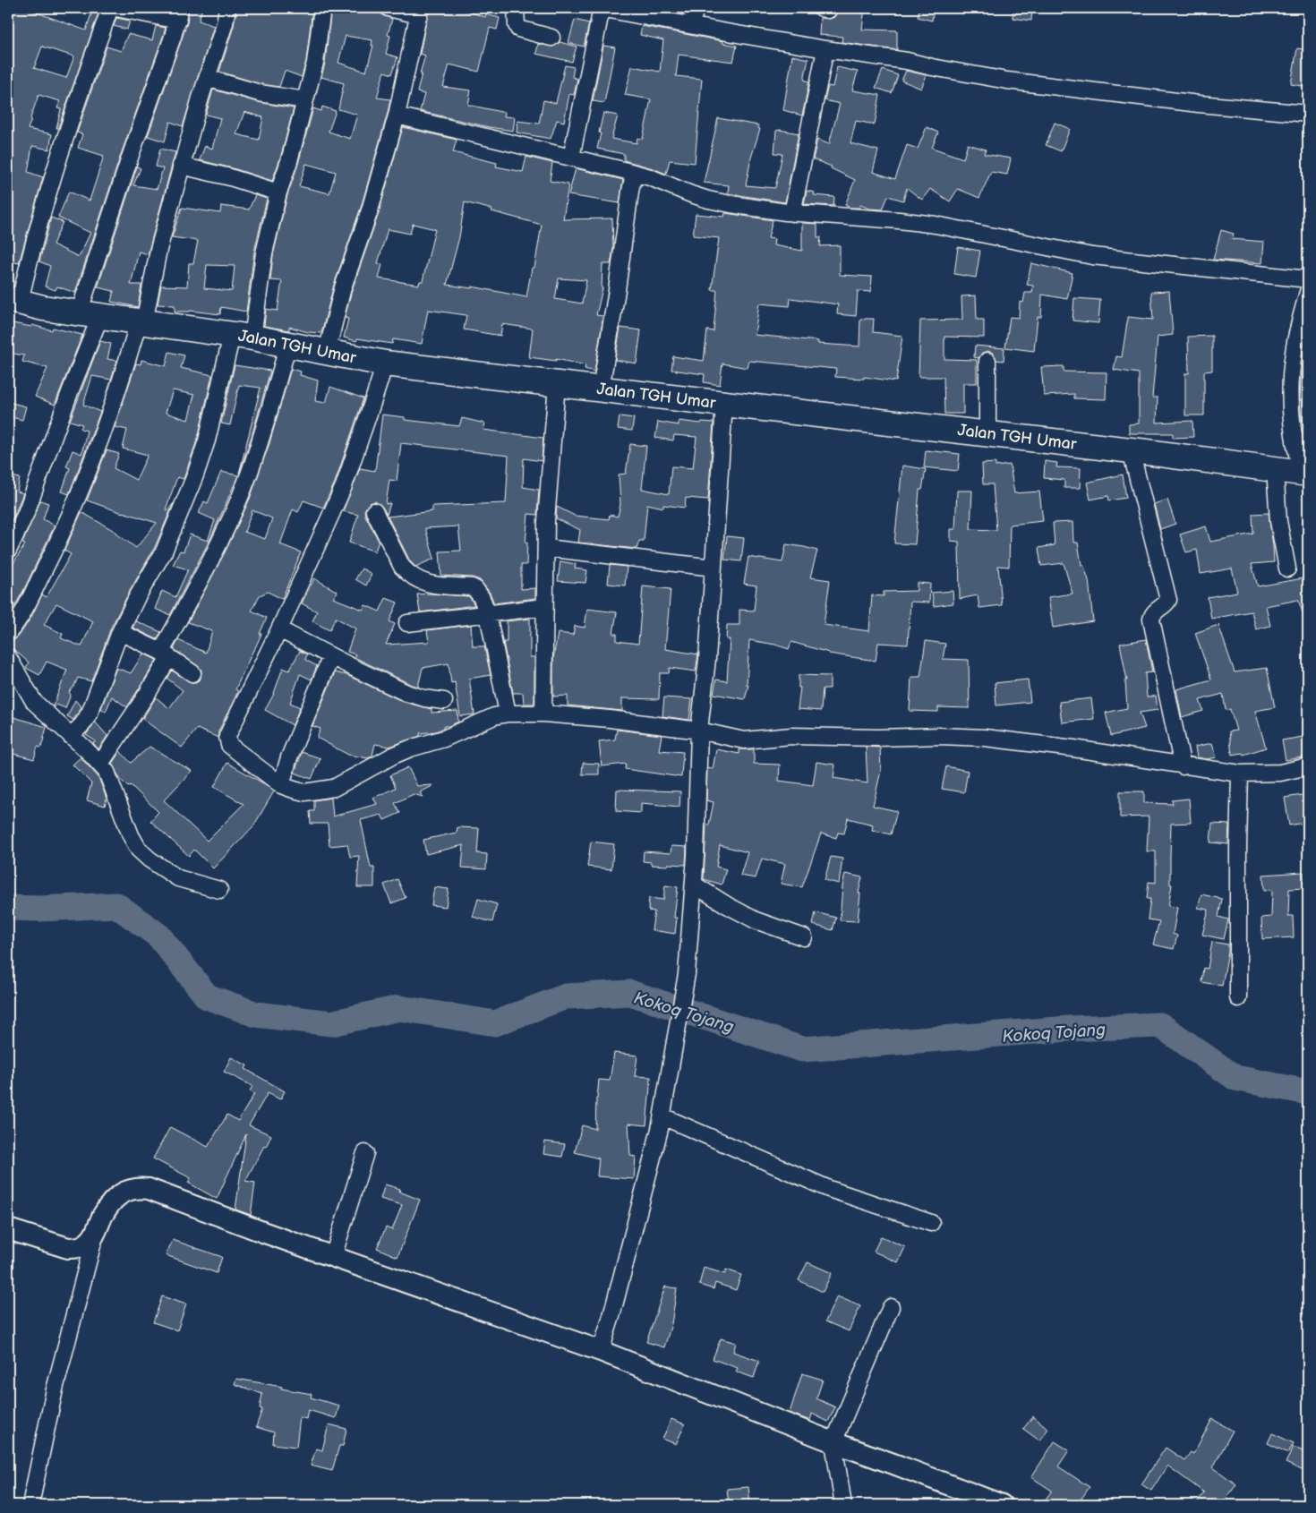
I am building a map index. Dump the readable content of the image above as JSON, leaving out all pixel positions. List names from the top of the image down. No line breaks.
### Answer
{"streets":{"main road":["Jalan TGH Umar"]},"water":["Kokoq Tojang"]}
